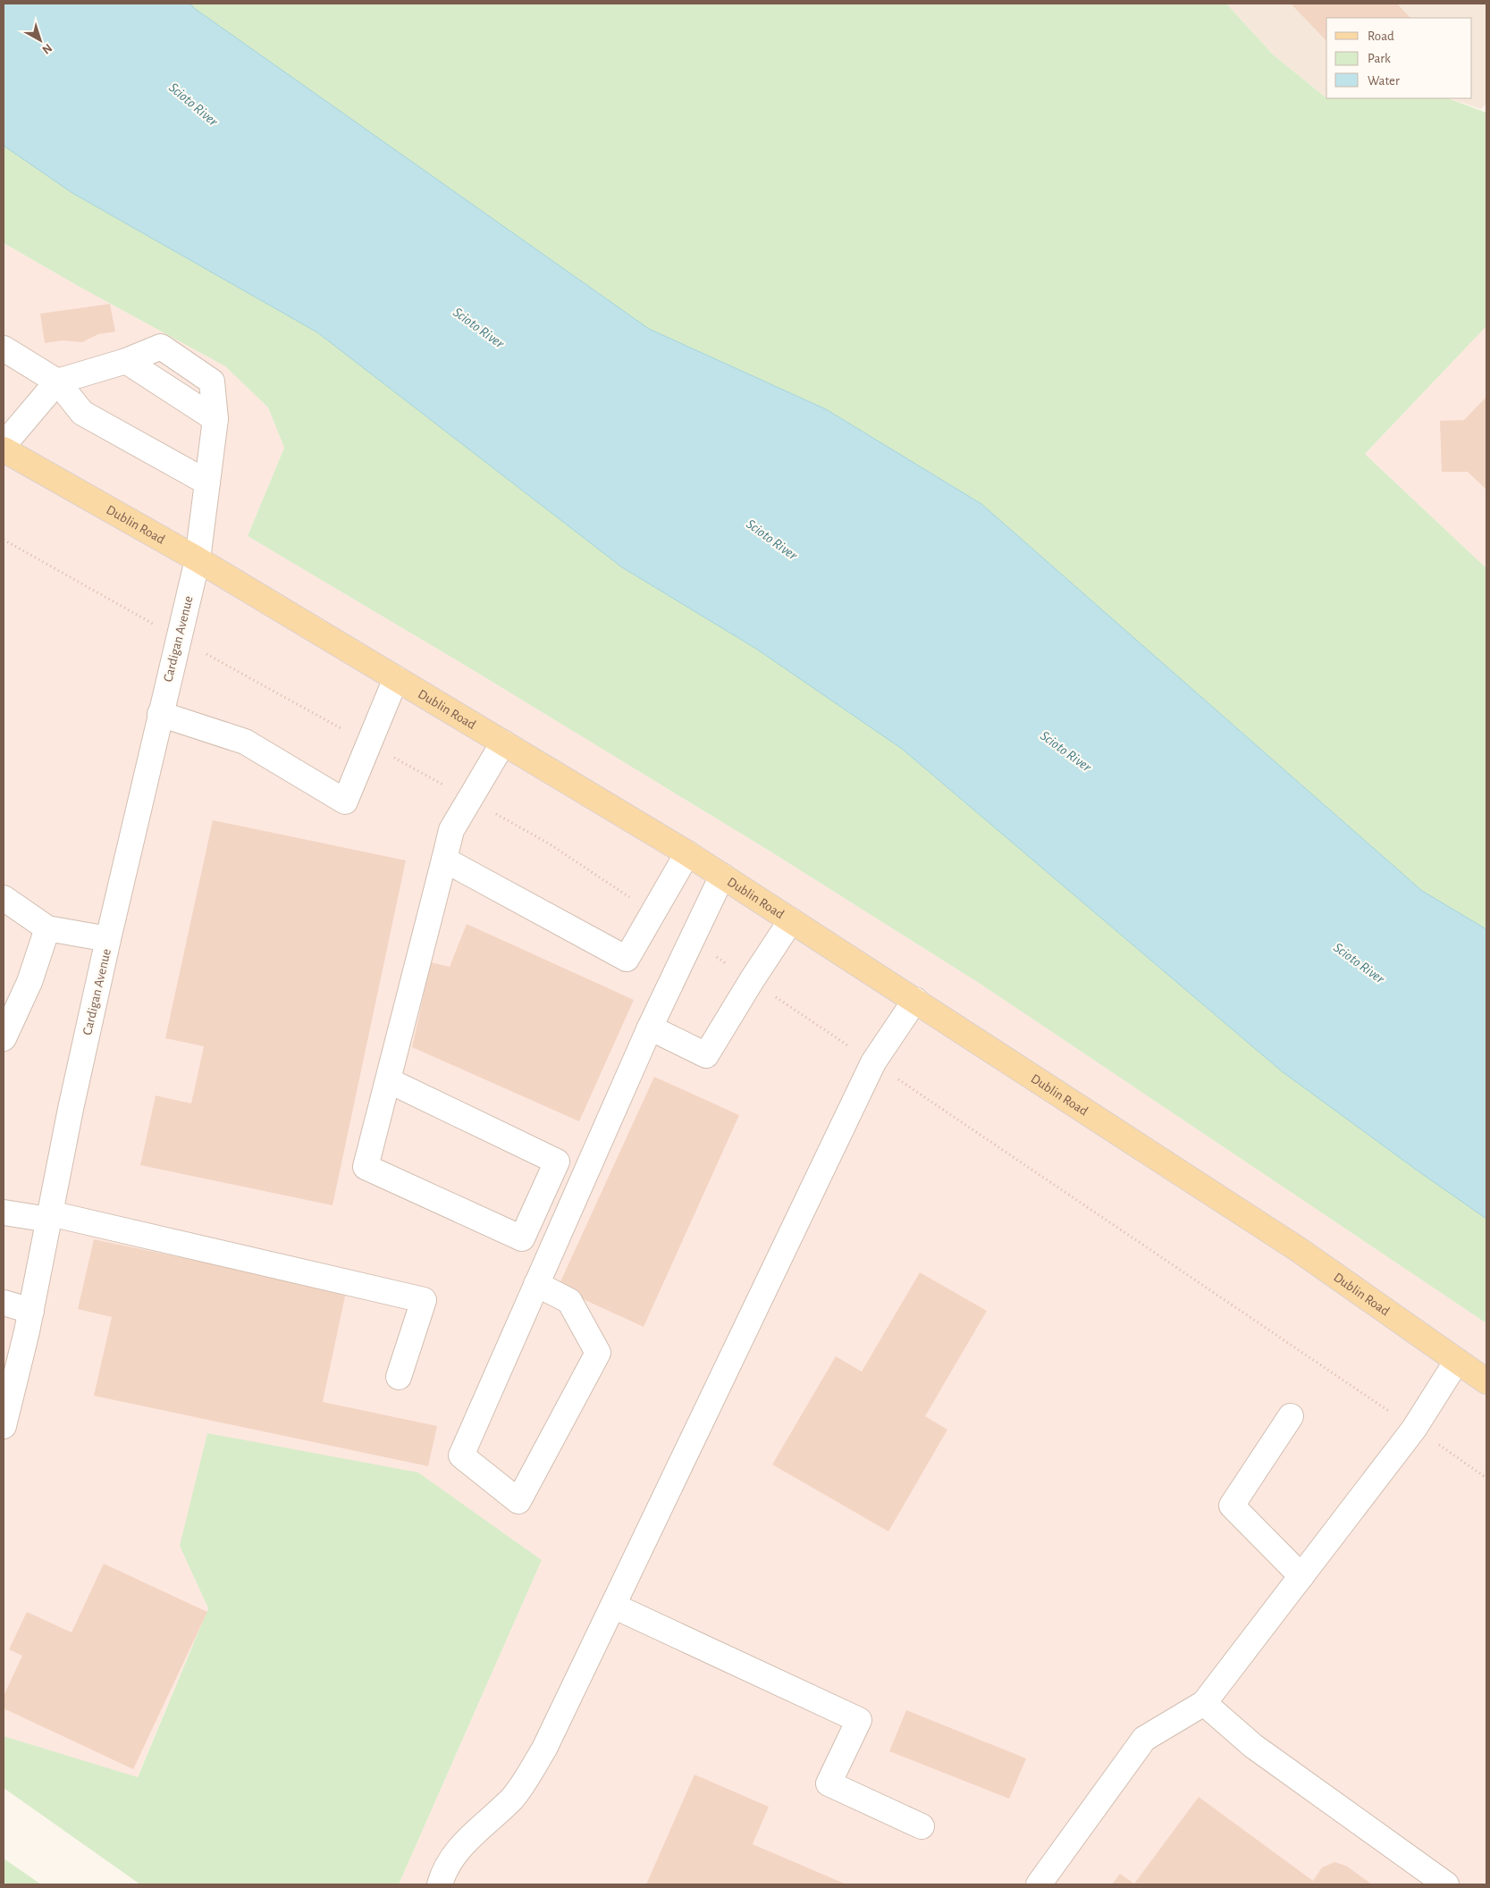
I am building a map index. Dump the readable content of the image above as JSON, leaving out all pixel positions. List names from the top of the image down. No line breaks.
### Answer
{"streets":{"main road":["Dublin Road"],"street":["Cardigan Avenue"]},"crossings":[["Dublin Road","Cardigan Avenue"]],"water":["Scioto River"],"legend":["Road","Park","Water"],"north":"bottom right"}
